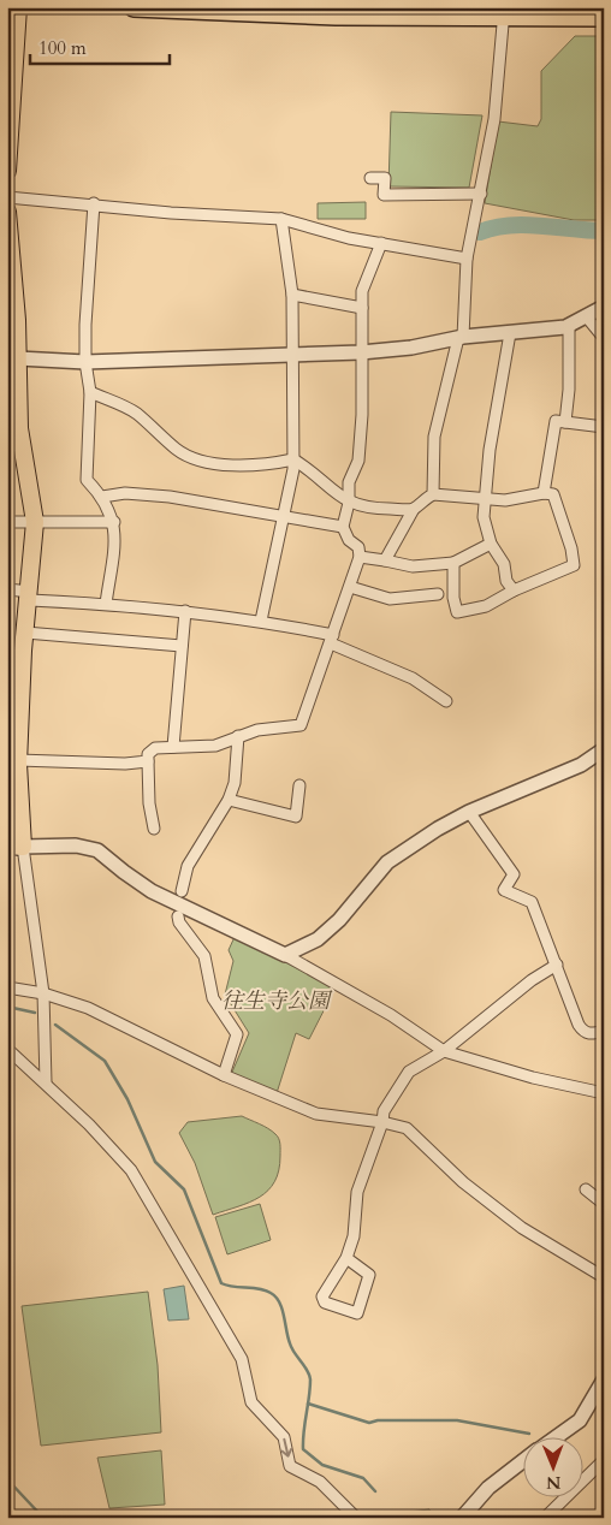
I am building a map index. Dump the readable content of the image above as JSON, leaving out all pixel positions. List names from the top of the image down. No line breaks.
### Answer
{"parks":["往生寺公園"],"scale_bar":"100 m","north":"bottom"}
